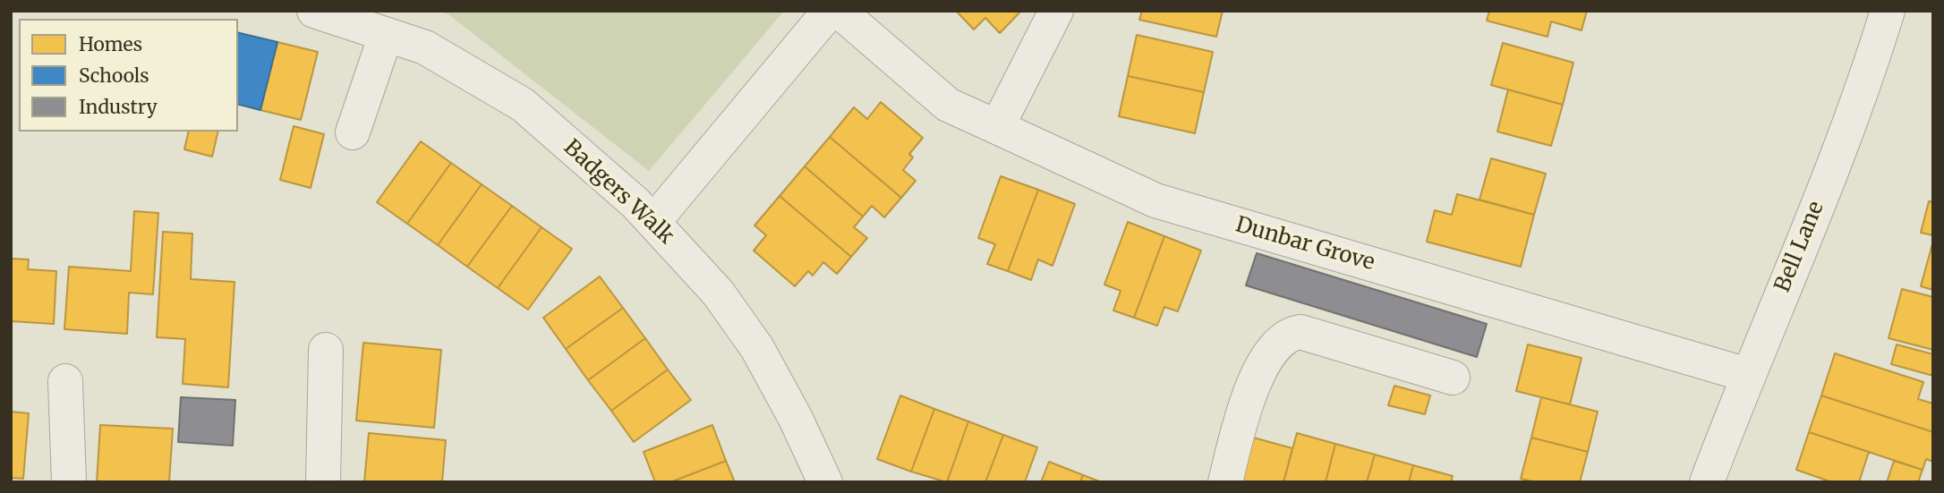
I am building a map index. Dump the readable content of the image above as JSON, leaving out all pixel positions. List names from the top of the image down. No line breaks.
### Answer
{"streets":{"street":["Badgers Walk","Dunbar Grove","Bell Lane"]},"crossings":[["Dunbar Grove","Bell Lane"]],"legend":["Homes","Schools","Industry"]}
